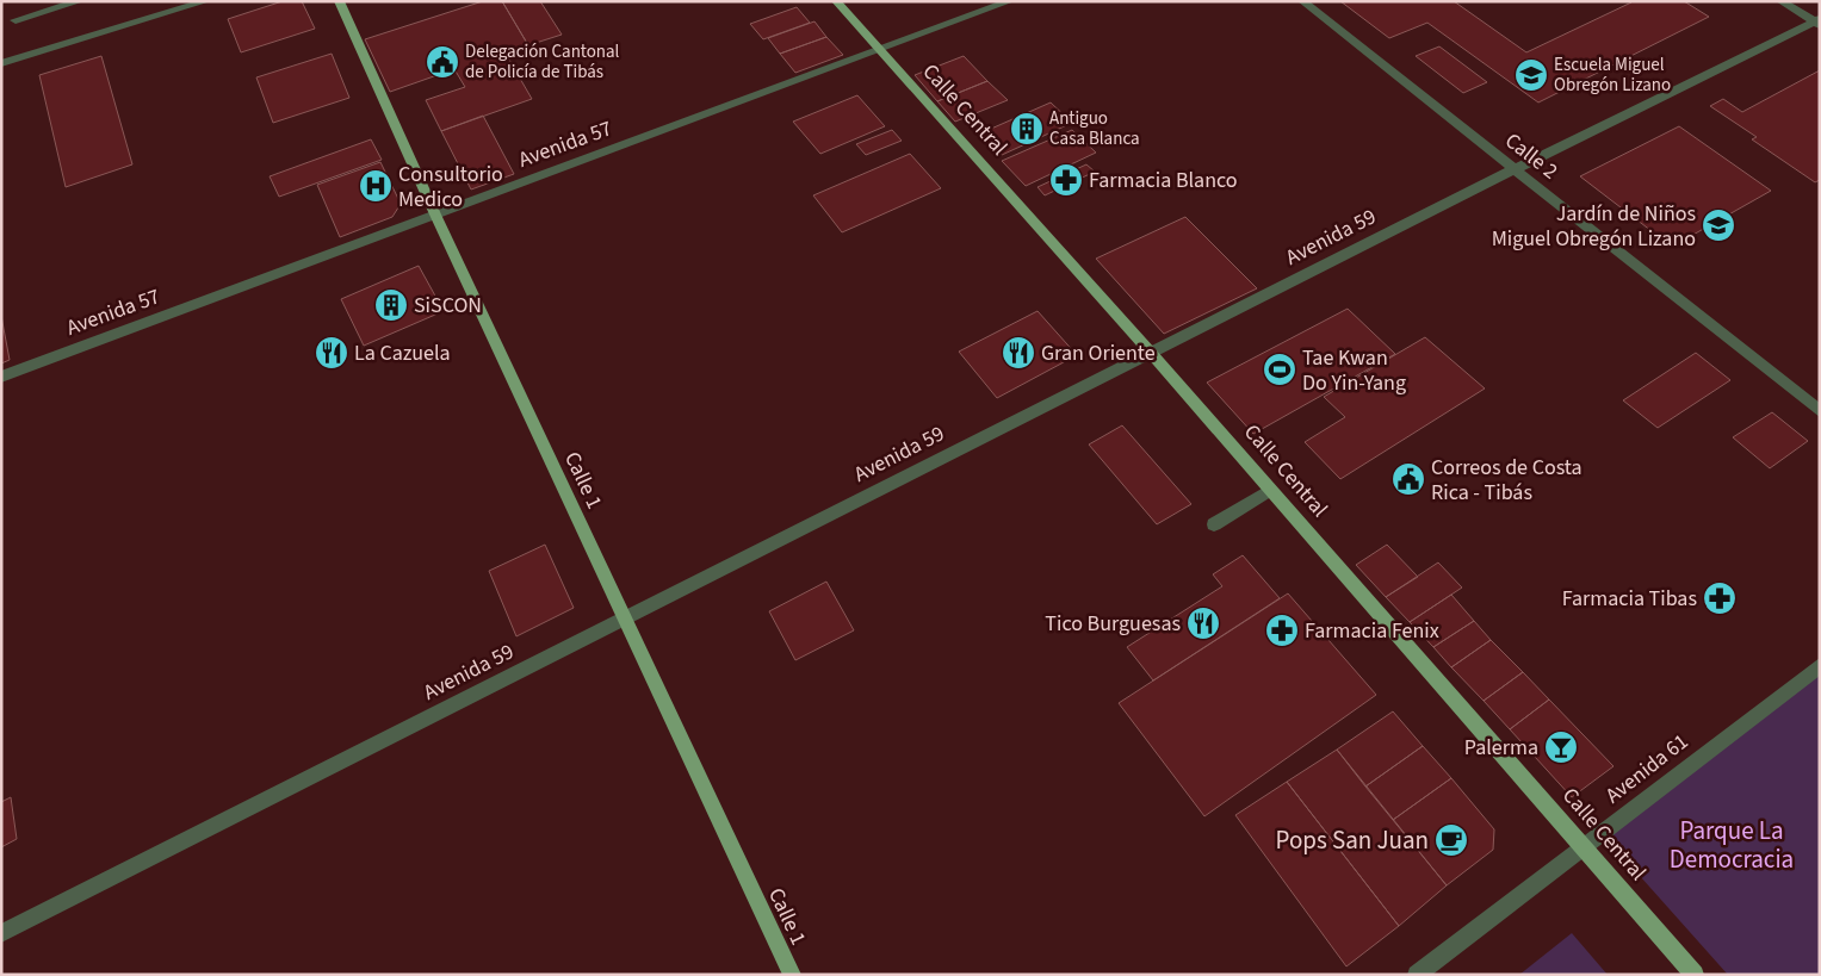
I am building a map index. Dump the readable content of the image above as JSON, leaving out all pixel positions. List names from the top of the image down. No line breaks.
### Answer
{"streets":{"main road":["Calle Central","Calle 1"],"street":["Avenida 57","Calle 2","Avenida 59","Avenida 61"]},"crossings":[["Calle Central","Avenida 57"],["Calle Central","Avenida 59"],["Calle Central","Avenida 61"],["Avenida 57","Calle 1"],["Calle 2","Avenida 59"],["Avenida 59","Calle 1"]],"parks":["Parque La Democracia"],"places":{"public building":["Delegación Cantonal de Policía de Tibás","Correos de Costa Rica - Tibás"],"school or university":["Escuela Miguel Obregón Lizano","Jardín de Niños Miguel Obregón Lizano"],"building":["Antiguo Casa Blanca","SiSCON"],"pharmacy":["Farmacia Blanco","Farmacia Tibas","Farmacia Fenix"],"hospital":["Consultorio Medico"],"restaurant":["La Cazuela","Gran Oriente","Tico Burguesas"],"sports":["Tae Kwan Do Yin-Yang"],"bar":["Palerma"],"cafe":["Pops San Juan"]}}
